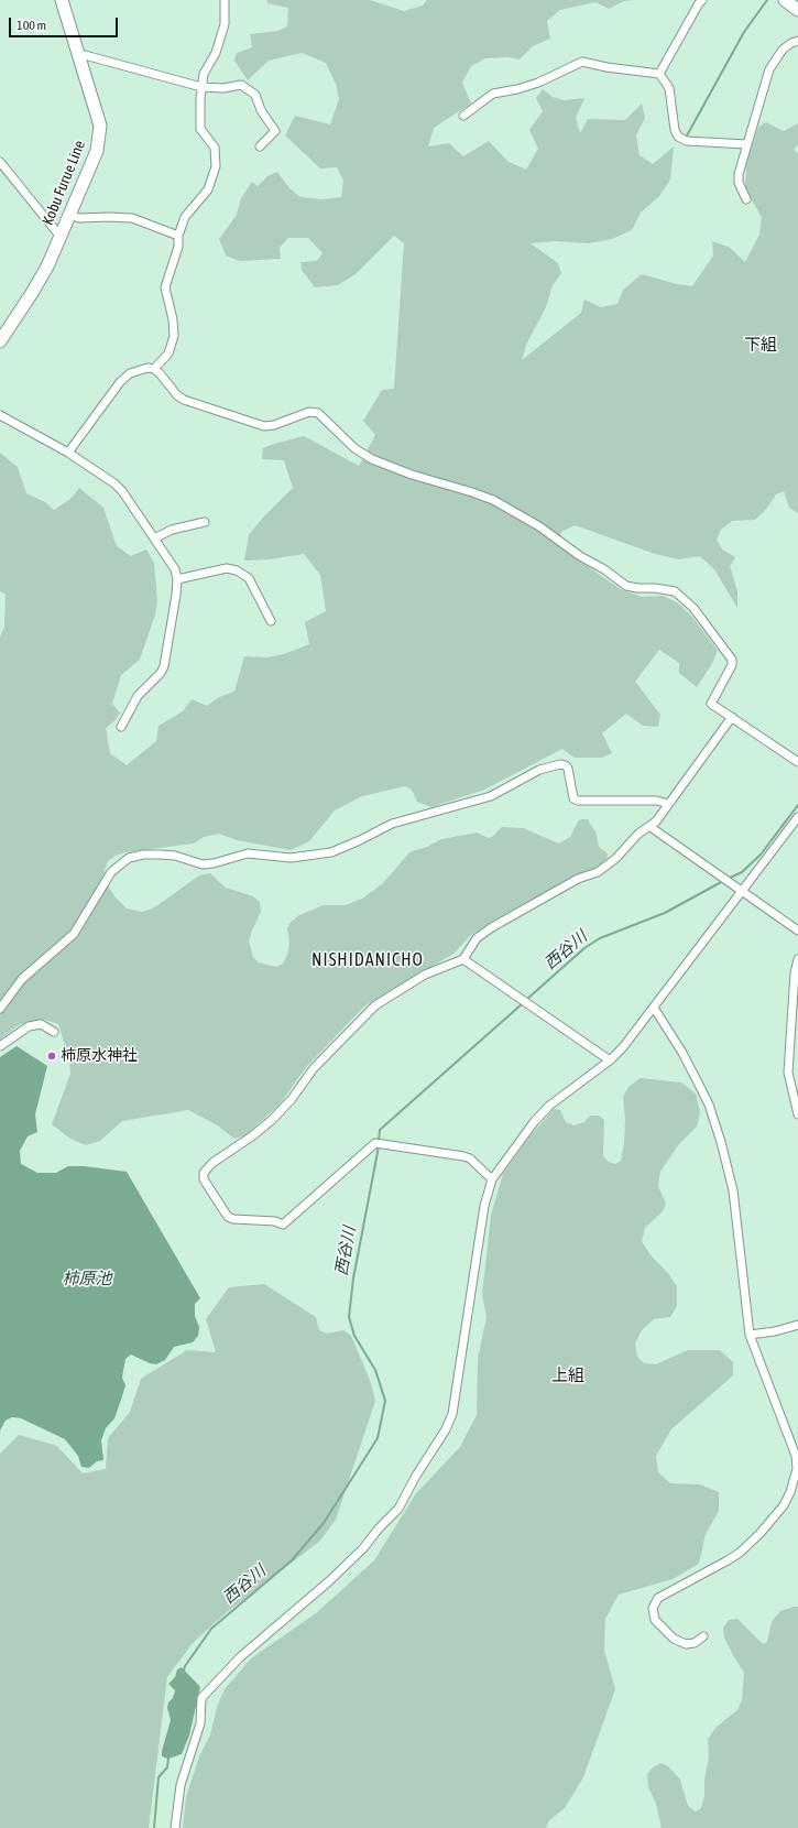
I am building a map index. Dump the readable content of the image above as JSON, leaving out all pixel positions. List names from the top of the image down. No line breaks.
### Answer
{"streets":{"main road":["Kobu Furue Line"]},"districts":["下組","NISHIDANICHO","上組"],"water":["西谷川","柿原池"],"places":["柿原水神社"],"scale_bar":"100 m"}
